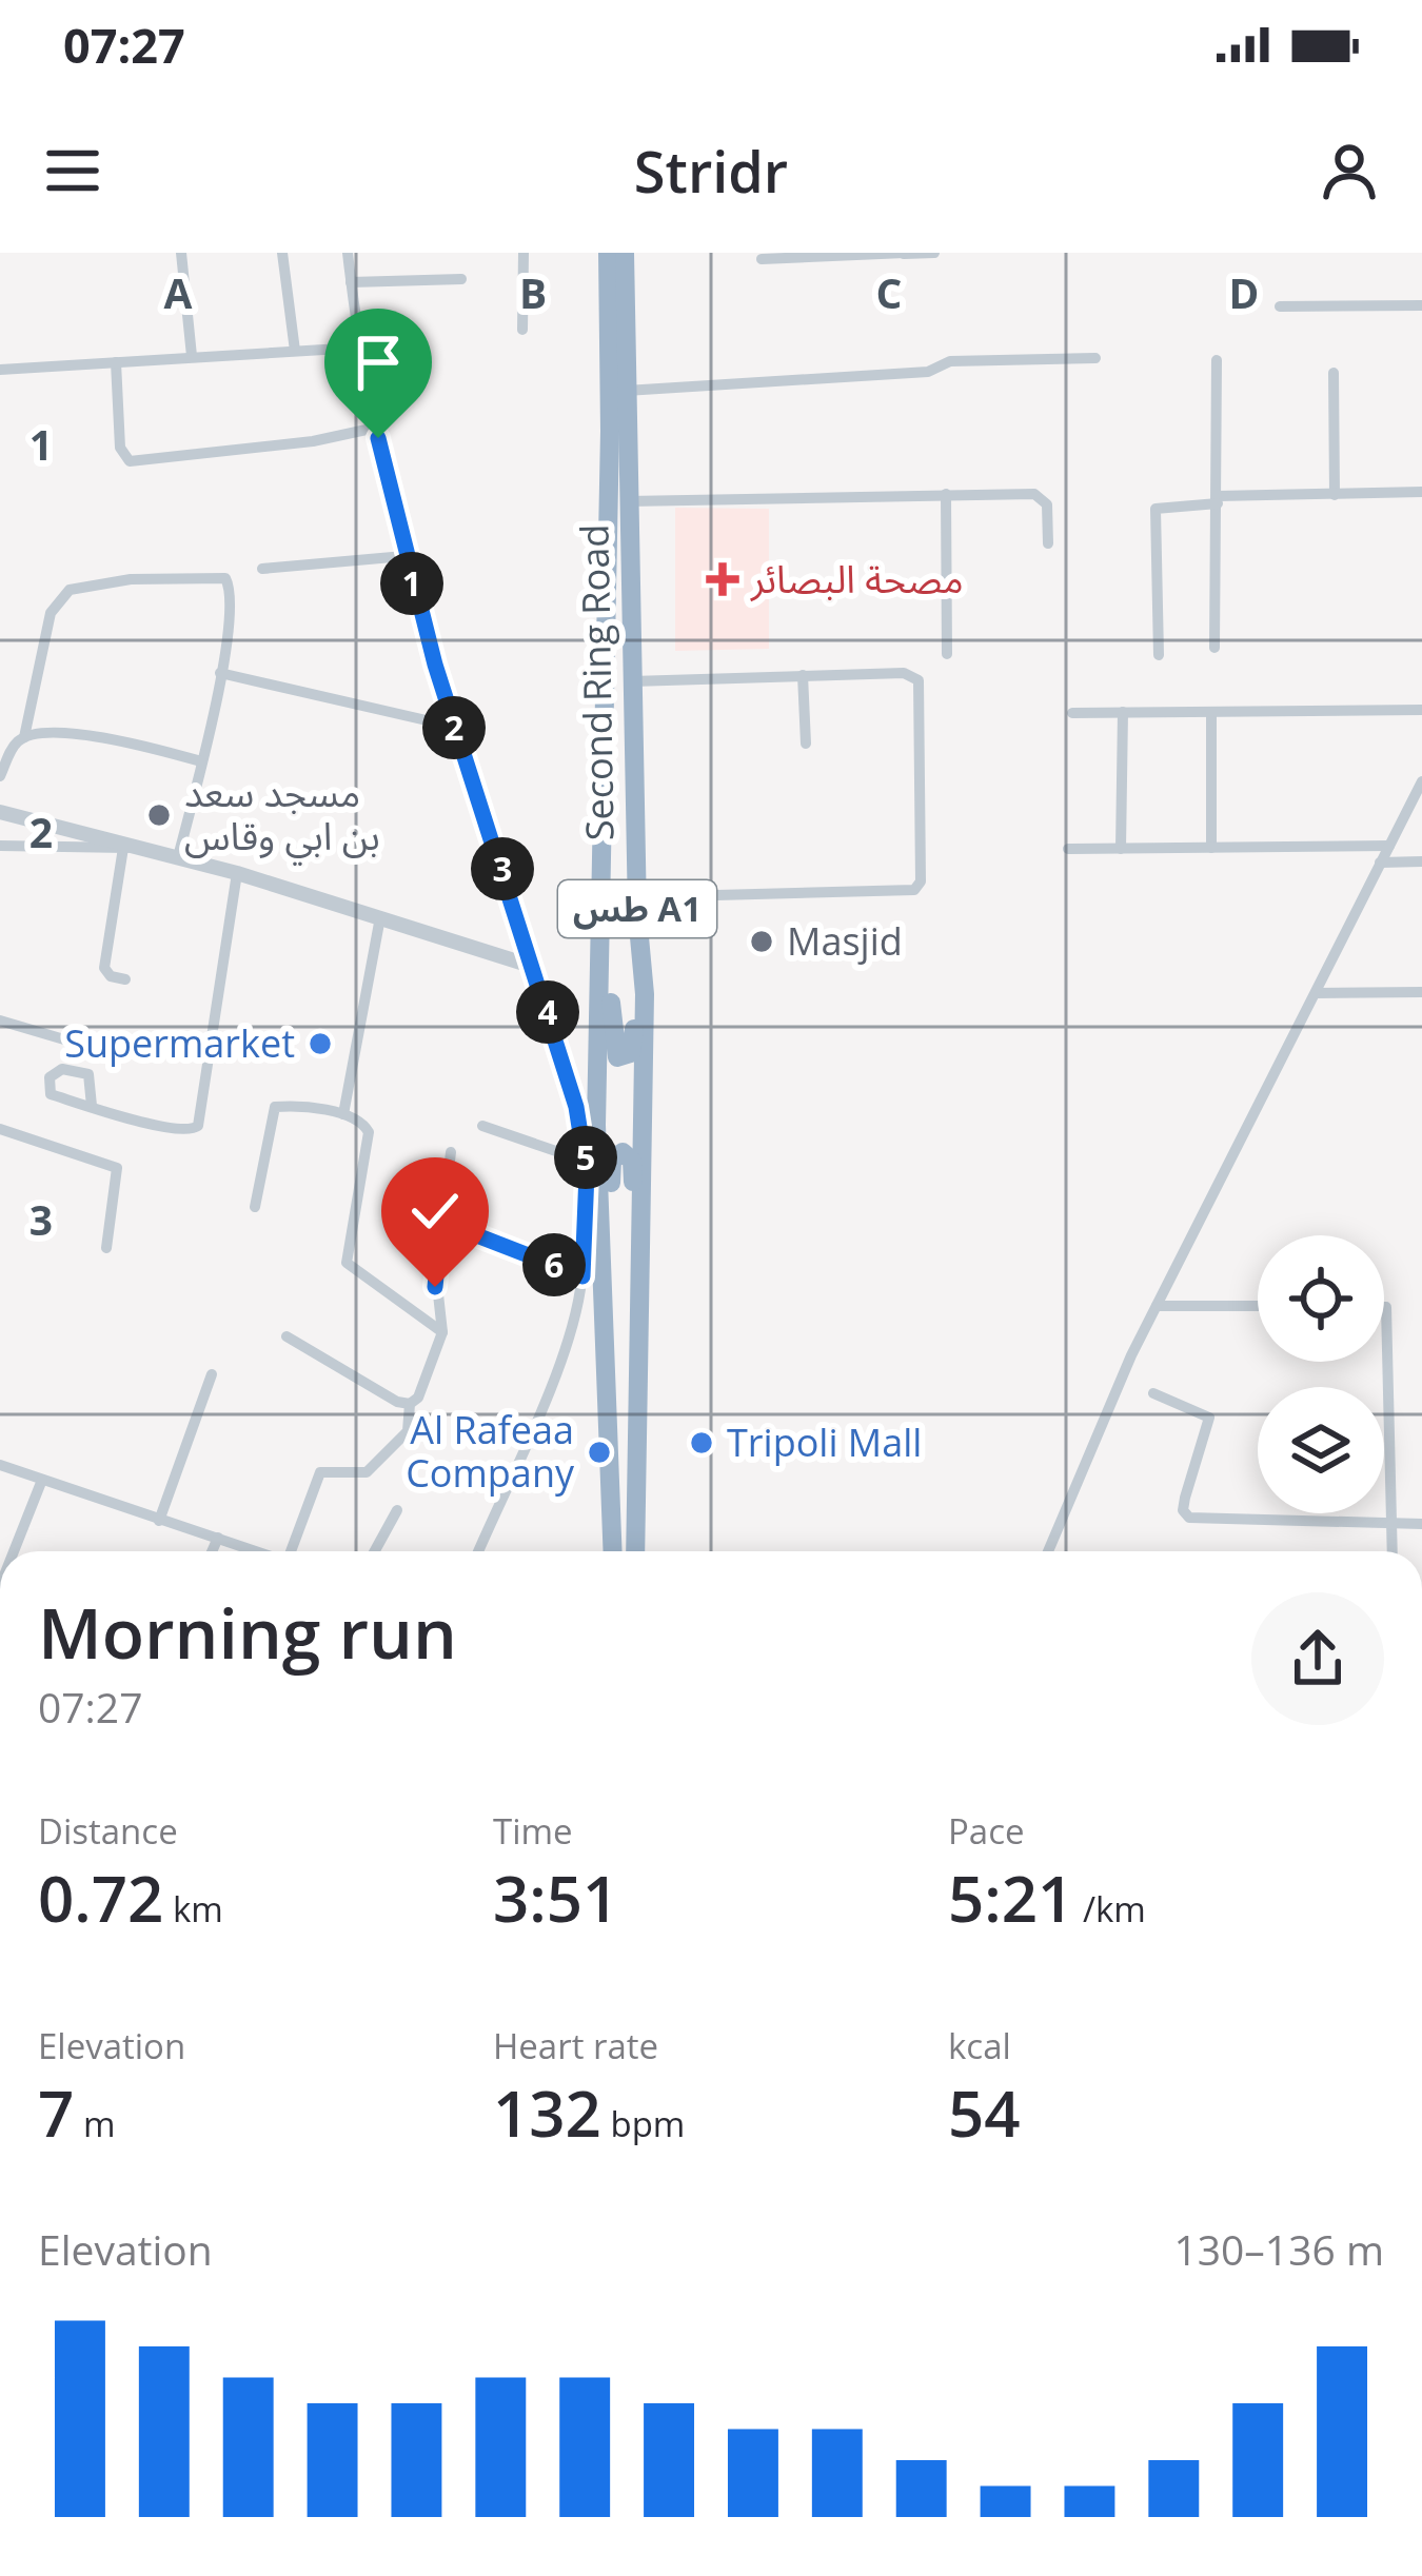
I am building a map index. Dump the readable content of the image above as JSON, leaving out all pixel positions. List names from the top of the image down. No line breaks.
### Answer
{"streets":{"highway":["Second Ring Road","طس A1"]},"places":{"health":["مصحة البصائر"],"other":["مسجد سعد بن ابي وقاس","Masjid","Supermarket","Tripoli Mall","Al Rafeaa Company"]},"page":{"status":"07:27","header":"Stridr","pins":["1","2","3","4","5","6"],"heading":["Morning run","07:27"],"stats":[["Distance","0.72 km"],["Time","3:51"],["Pace","5:21 /km"],["Elevation","7 m"],["Heart rate","132 bpm"],["kcal","54"]],"chart":["Elevation","130–136 m"]},"grid":{"columns":["A","B","C","D"],"rows":["1","2","3"]}}
